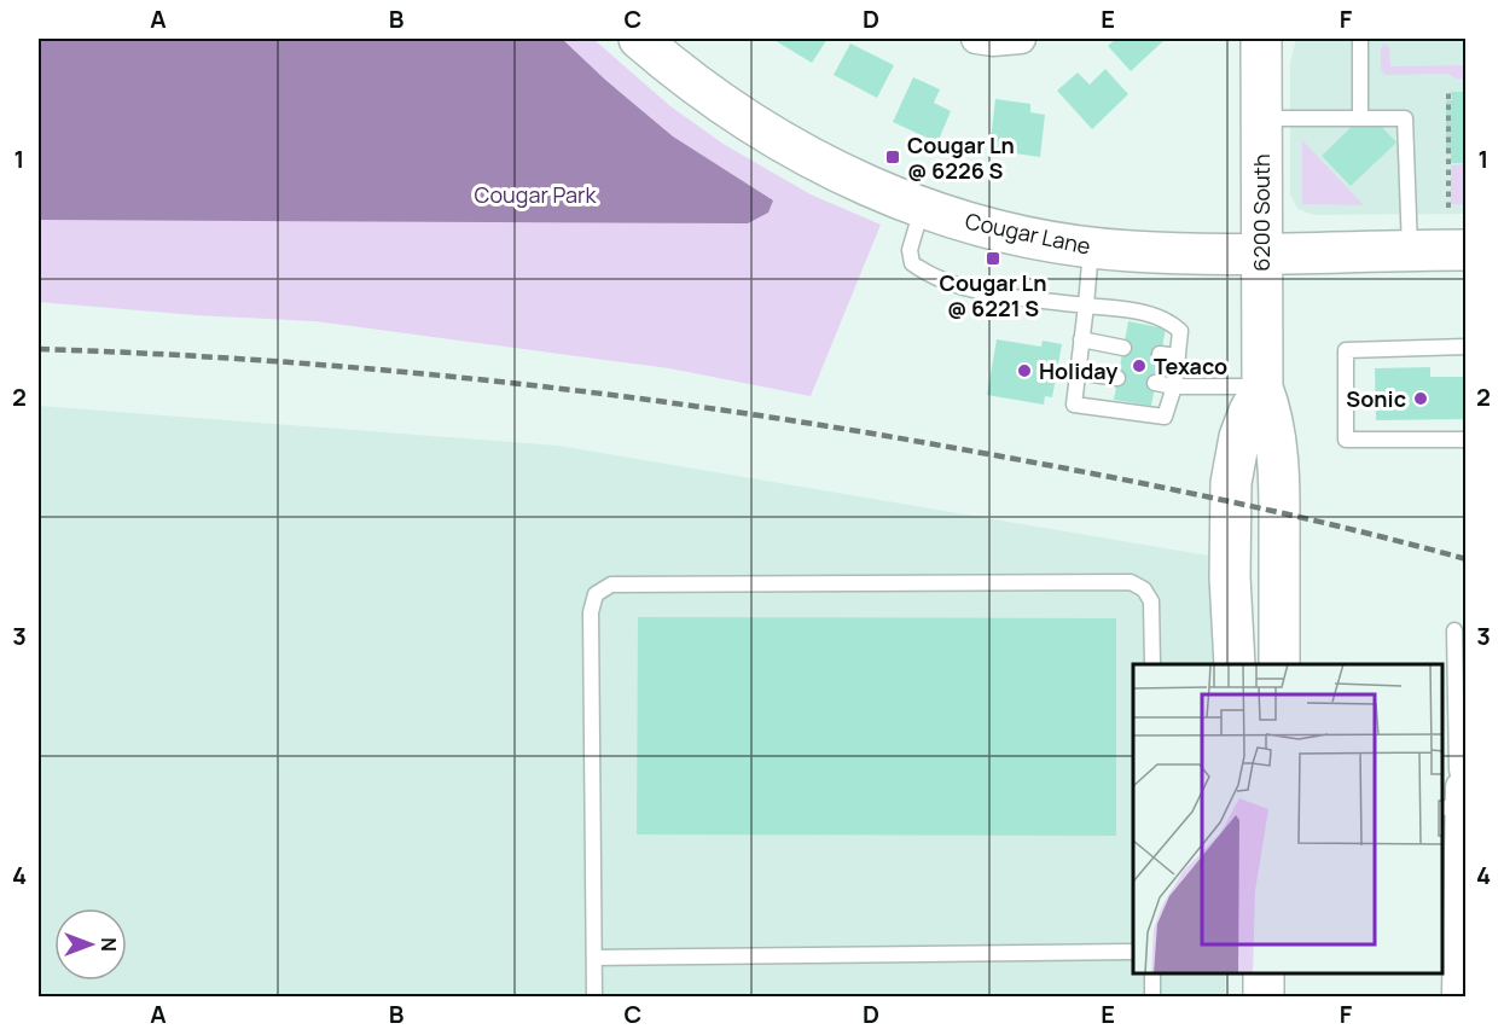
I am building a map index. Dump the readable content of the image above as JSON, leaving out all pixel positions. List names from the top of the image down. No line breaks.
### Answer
{"streets":{"main road":["6200 South","Cougar Lane"]},"crossings":[["6200 South","Cougar Lane"]],"parks":["Cougar Park"],"places":{"transit":["Cougar Ln @ 6226 S","Cougar Ln @ 6221 S"],"other":["Texaco","Holiday","Sonic"]},"north":"right","grid":{"columns":["A","B","C","D","E","F"],"rows":["1","2","3","4"]}}
